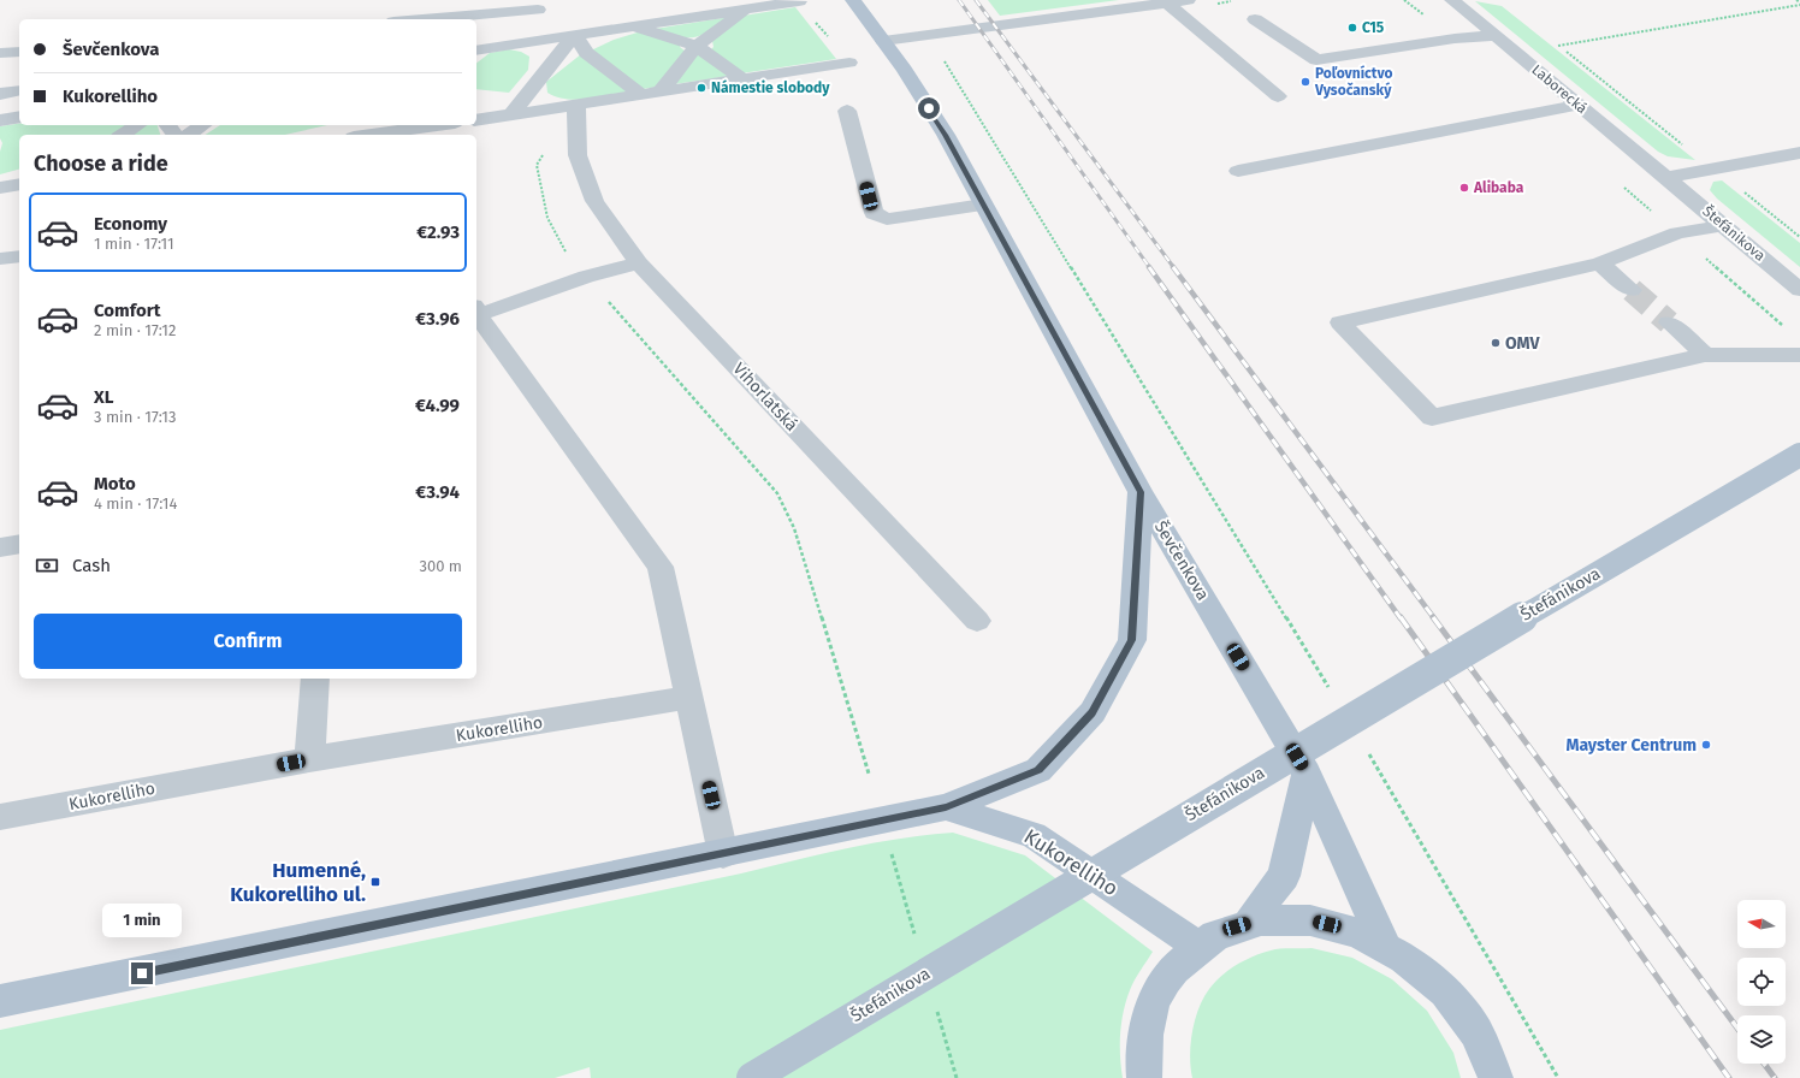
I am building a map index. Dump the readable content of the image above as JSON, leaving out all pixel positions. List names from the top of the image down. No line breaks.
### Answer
{"streets":{"main road":["Štefánikova","Ševčenkova","Kukorelliho"],"street":["Laborecká","Vihorlatská"]},"crossings":[["Laborecká","Štefánikova"]],"places":{"other":["C15","Poľovníctvo Vysočanský","Námestie slobody","Alibaba","OMV","Mayster Centrum"],"transit":["Humenné, Kukorelliho ul."]},"north":"left","page":{"banner":["Ševčenkova","Kukorelliho"],"heading":"Choose a ride","list":[{"name":"Economy","note":"1 min · 17:11","value":"€2.93"},{"name":"Comfort","note":"2 min · 17:12","value":"€3.96"},{"name":"XL","note":"3 min · 17:13","value":"€4.99"},{"name":"Moto","note":"4 min · 17:14","value":"€3.94"}],"pay":["Cash","300 m"],"buttons":"Confirm","bubble":"1 min"}}
